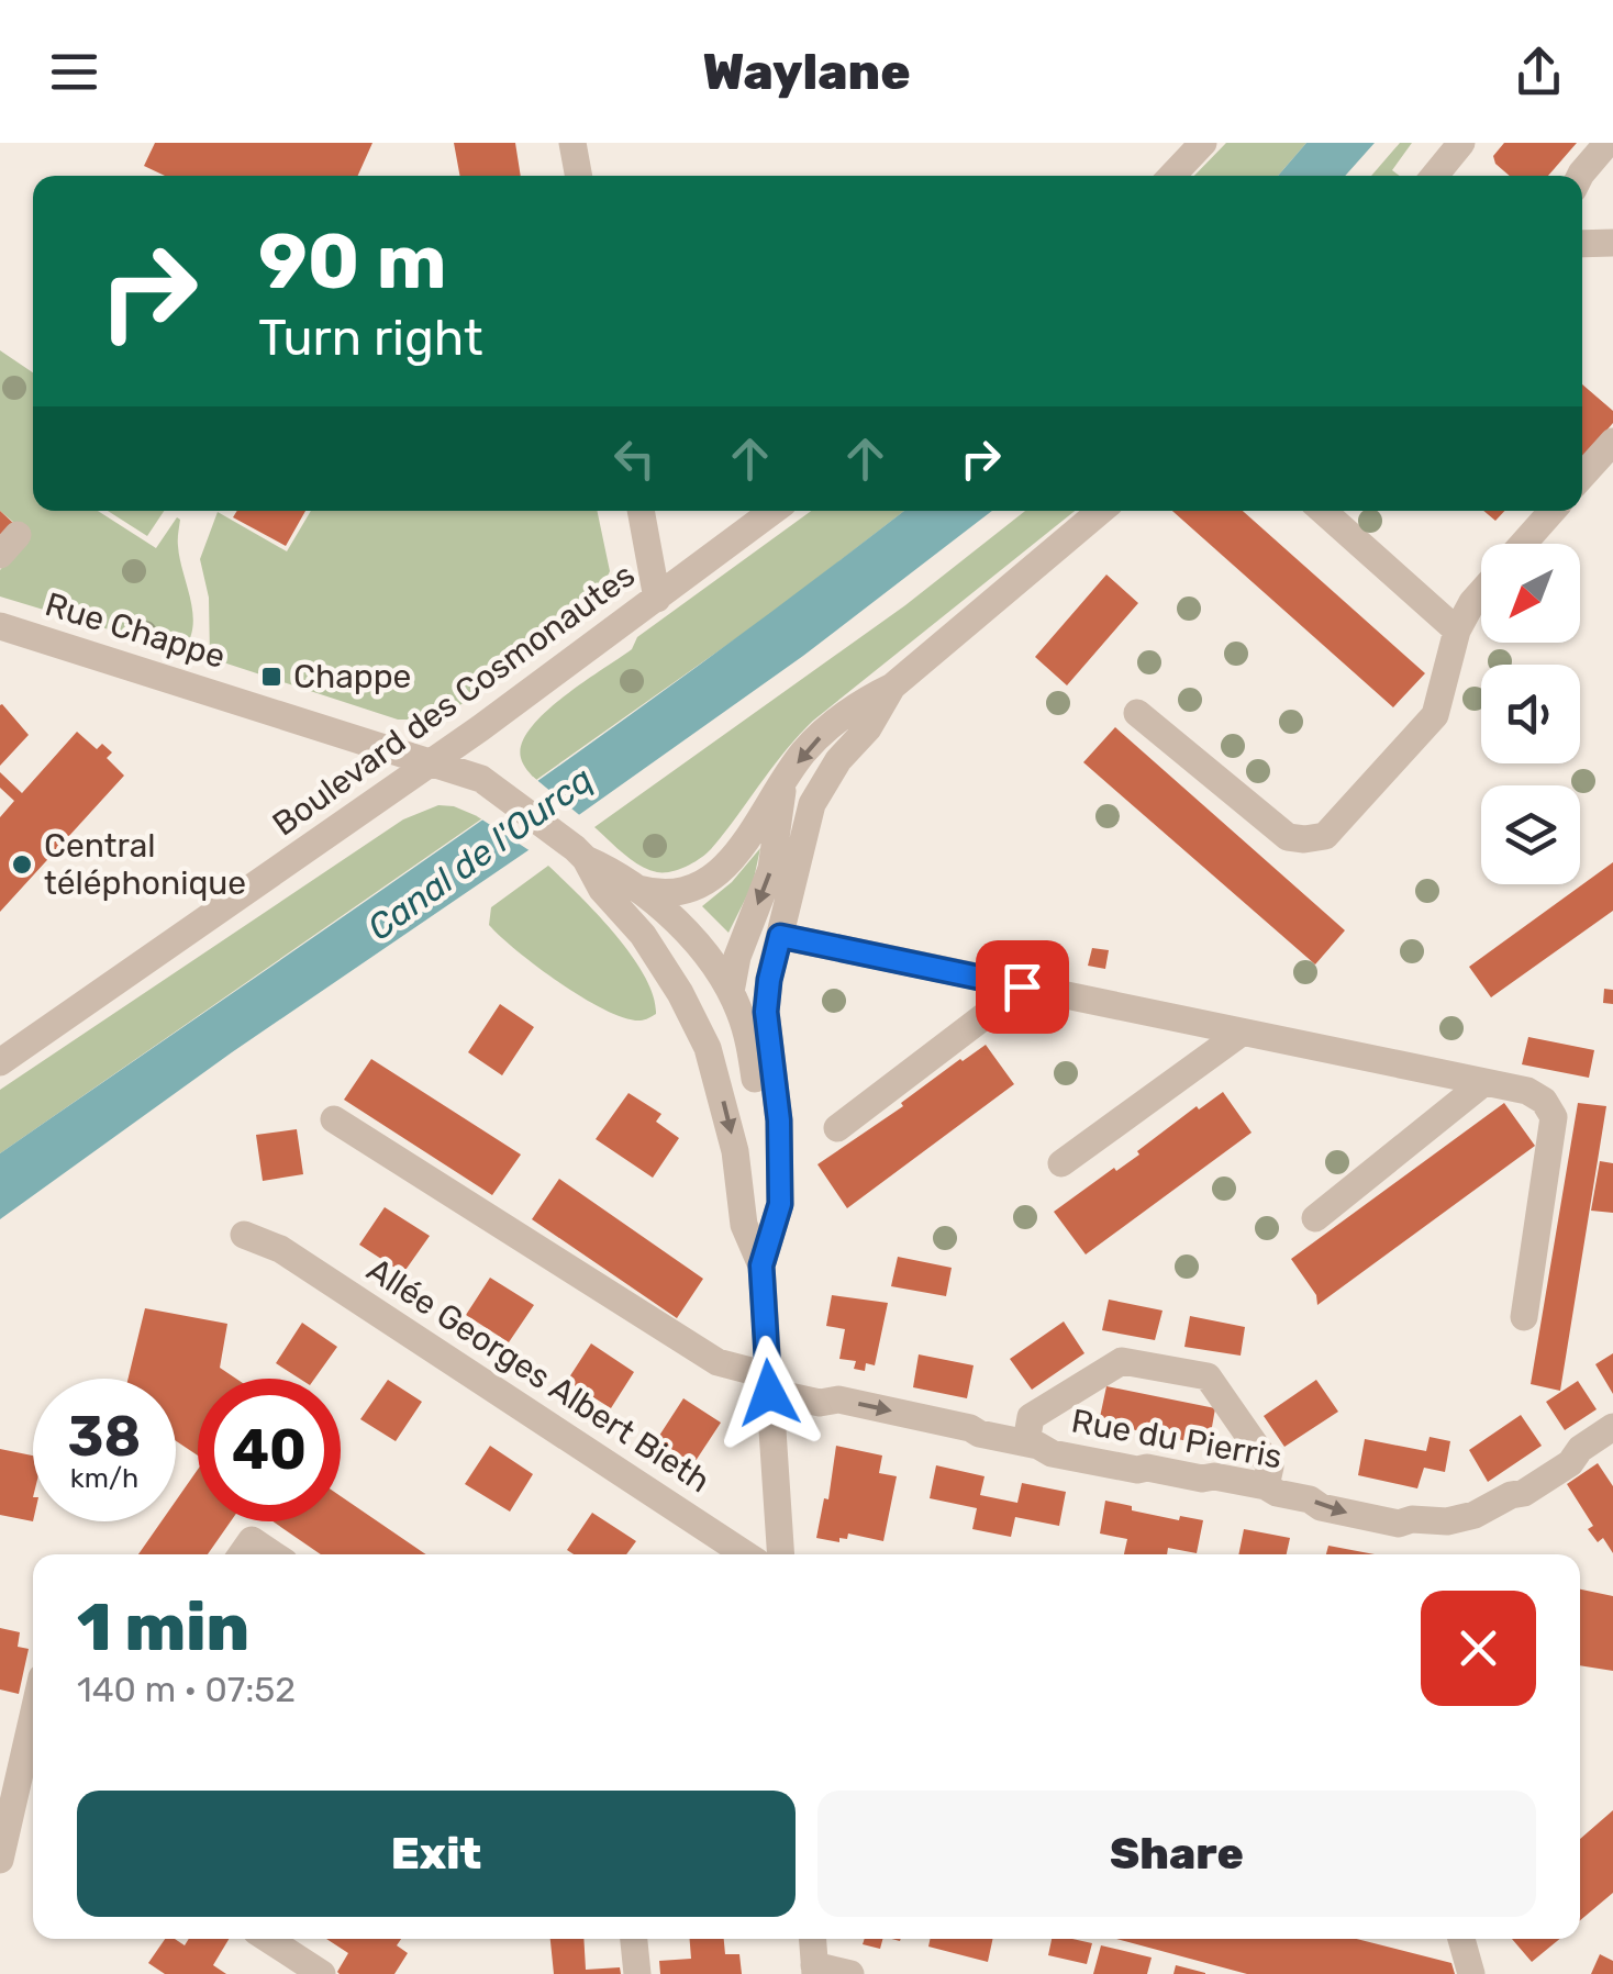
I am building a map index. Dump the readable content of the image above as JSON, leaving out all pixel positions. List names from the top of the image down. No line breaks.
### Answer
{"streets":{"street":["Rue Chappe","Boulevard des Cosmonautes","Allée Georges Albert Bieth","Rue du Pierris"]},"crossings":[["Rue Chappe","Boulevard des Cosmonautes"]],"one_way":["Rue du Pierris"],"water":["Canal de l'Ourcq"],"places":{"transit":["Chappe"],"other":["Central téléphonique"]},"north":"bottom left","page":{"header":"Waylane","turn":["90 m","Turn right"],"speed":"38 km/h","limit":"40","heading":["1 min","140 m · 07:52"],"buttons":["Exit","Share"]}}
